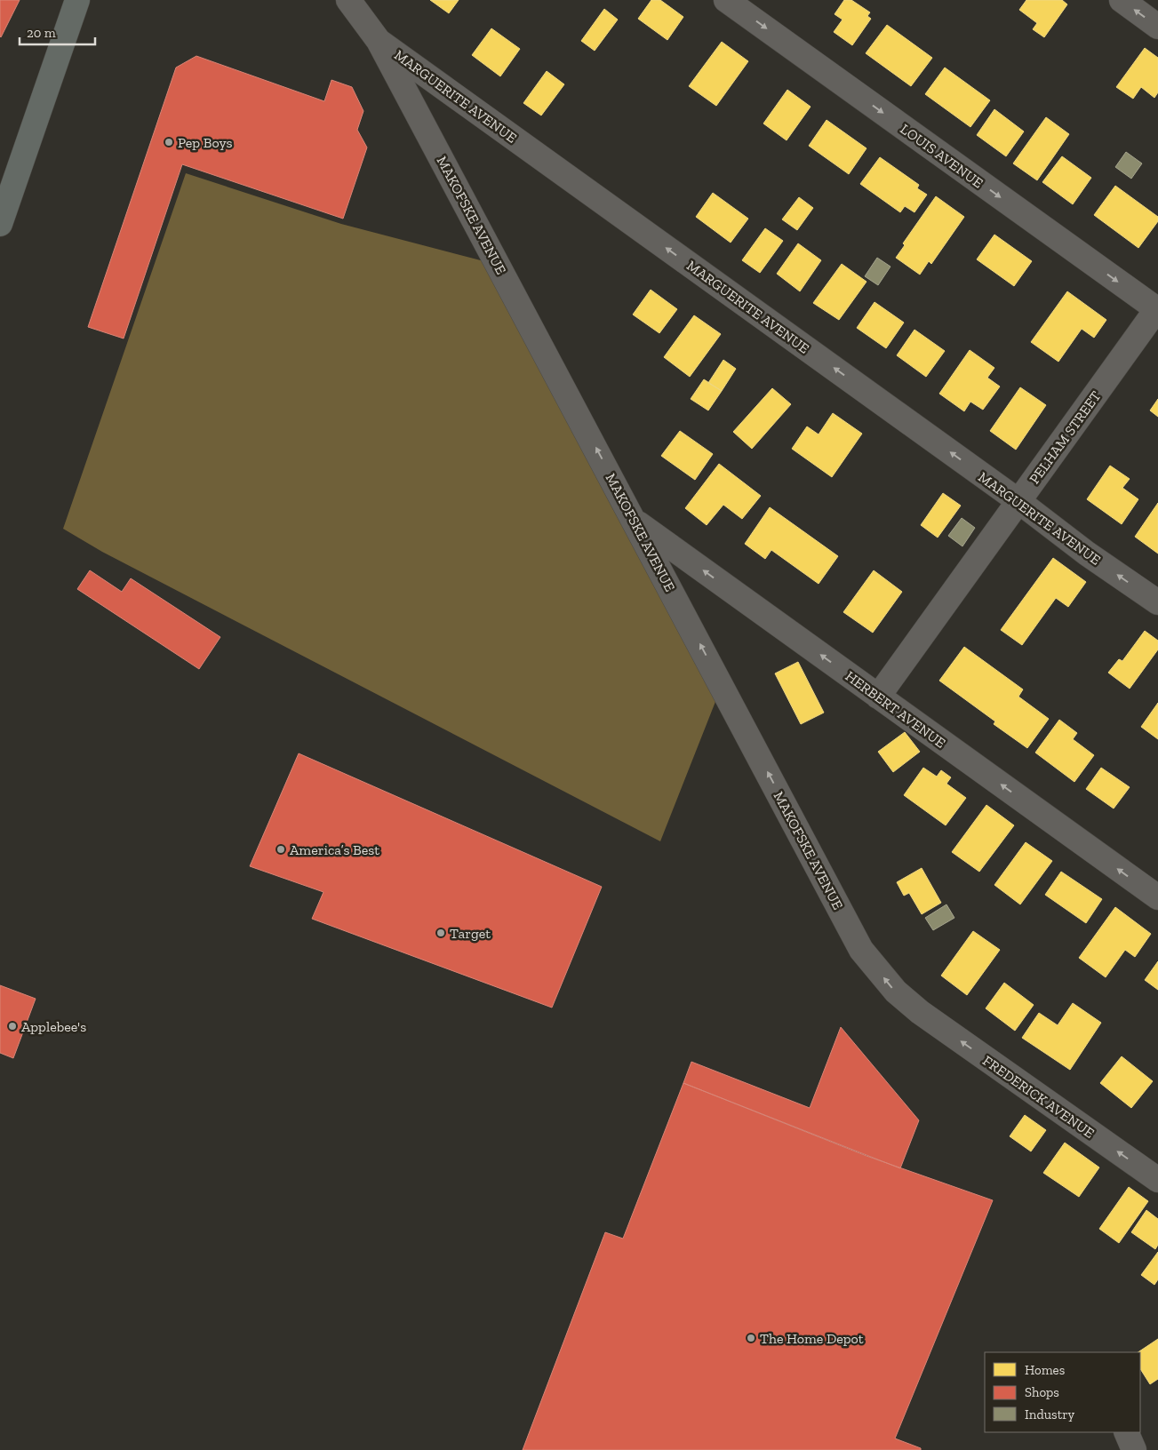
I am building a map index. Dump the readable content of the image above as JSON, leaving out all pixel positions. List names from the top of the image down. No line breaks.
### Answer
{"streets":{"street":["MARGUERITE AVENUE","LOUIS AVENUE","MAKOFSKE AVENUE","PELHAM STREET","HERBERT AVENUE","FREDERICK AVENUE"]},"crossings":[["MARGUERITE AVENUE","MAKOFSKE AVENUE"],["MARGUERITE AVENUE","PELHAM STREET"],["LOUIS AVENUE","PELHAM STREET"],["MAKOFSKE AVENUE","HERBERT AVENUE"],["MAKOFSKE AVENUE","FREDERICK AVENUE"],["PELHAM STREET","HERBERT AVENUE"]],"one_way":["MARGUERITE AVENUE","LOUIS AVENUE","MAKOFSKE AVENUE","HERBERT AVENUE","FREDERICK AVENUE"],"places":["Pep Boys","America’s Best","Target","Applebee's","The Home Depot"],"legend":["Homes","Shops","Industry"],"scale_bar":"20 m"}
